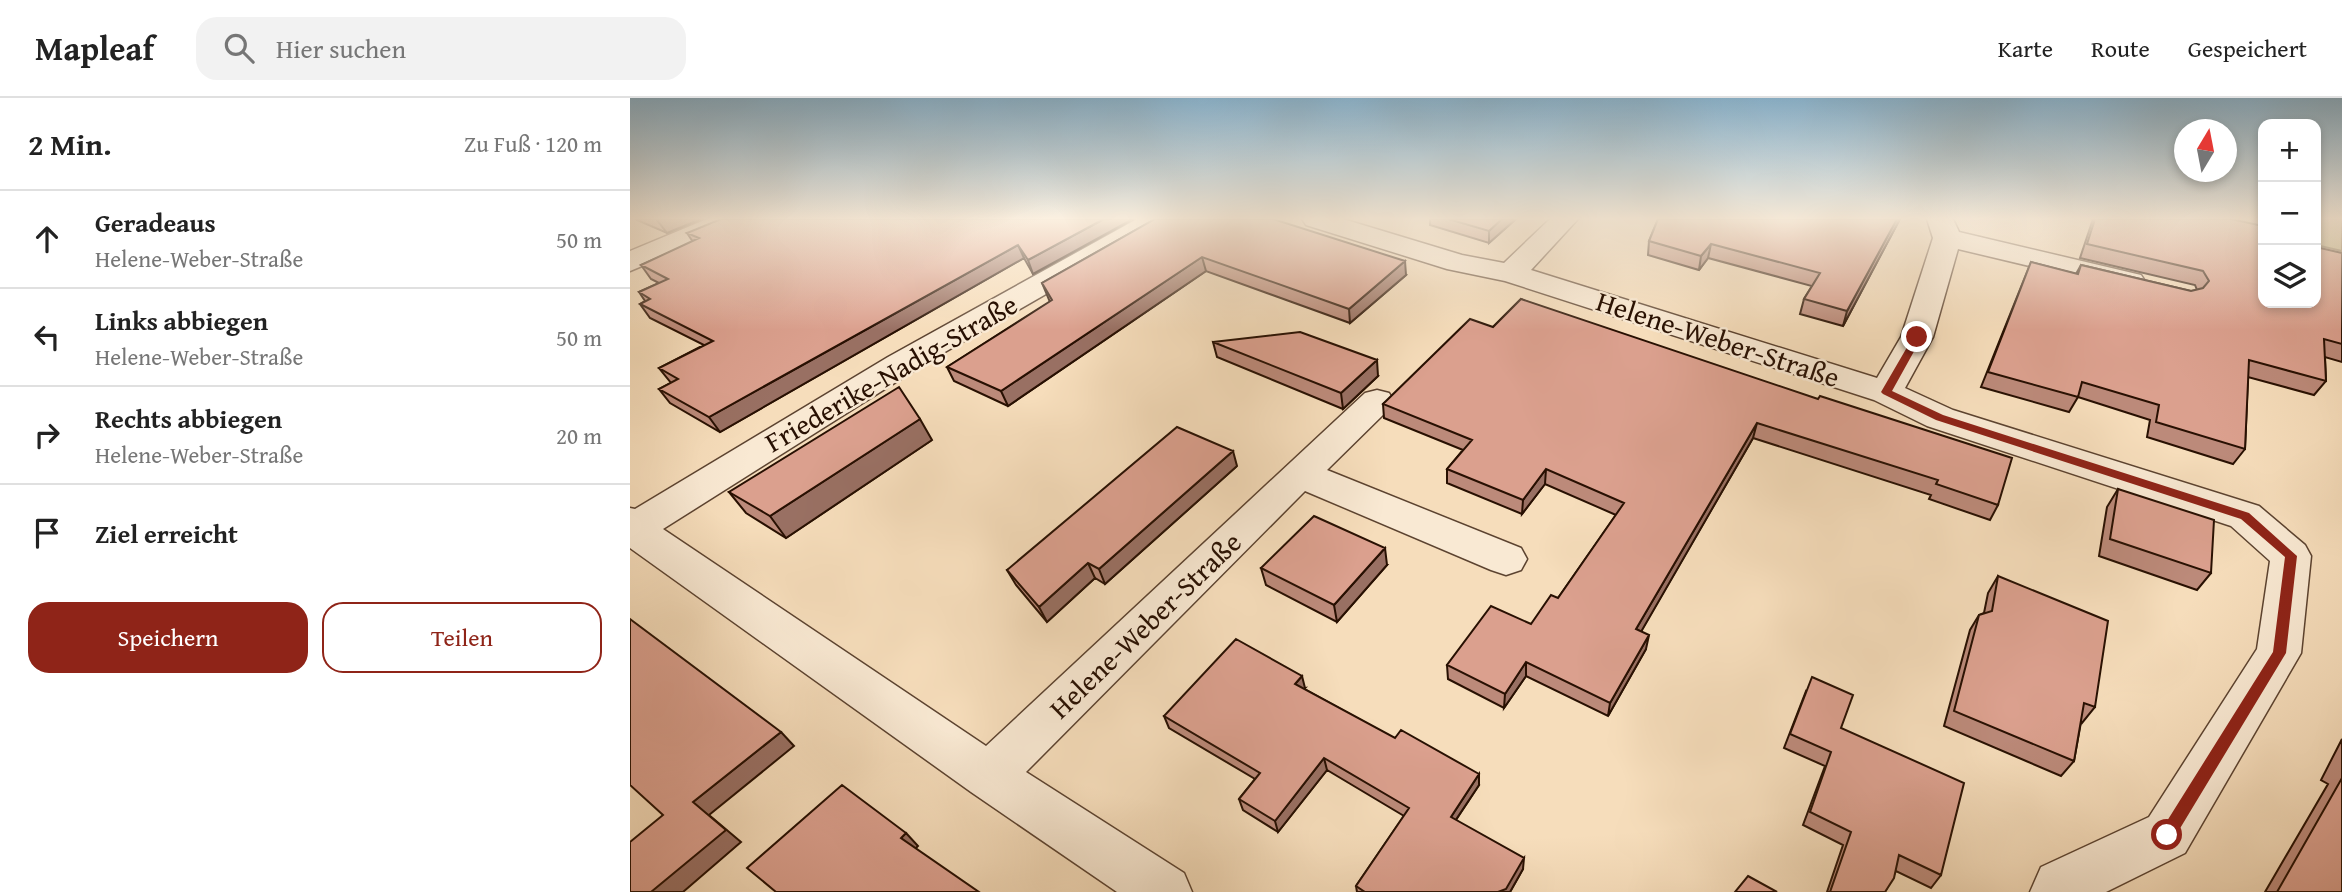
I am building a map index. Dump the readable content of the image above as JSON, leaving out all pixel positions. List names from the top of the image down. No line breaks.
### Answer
{"streets":{"street":["Helene-Weber-Straße","Friederike-Nadig-Straße"]},"north":"top","page":{"header":"Mapleaf","search":"Hier suchen","nav":["Karte","Route","Gespeichert"],"heading":["2 Min.","Zu Fuß · 120 m"],"map_buttons":["+","−"],"list":[["Geradeaus","Helene-Weber-Straße","50 m"],["Links abbiegen","Helene-Weber-Straße","50 m"],["Rechts abbiegen","Helene-Weber-Straße","20 m"],"Ziel erreicht"],"buttons":["Speichern","Teilen"]}}
